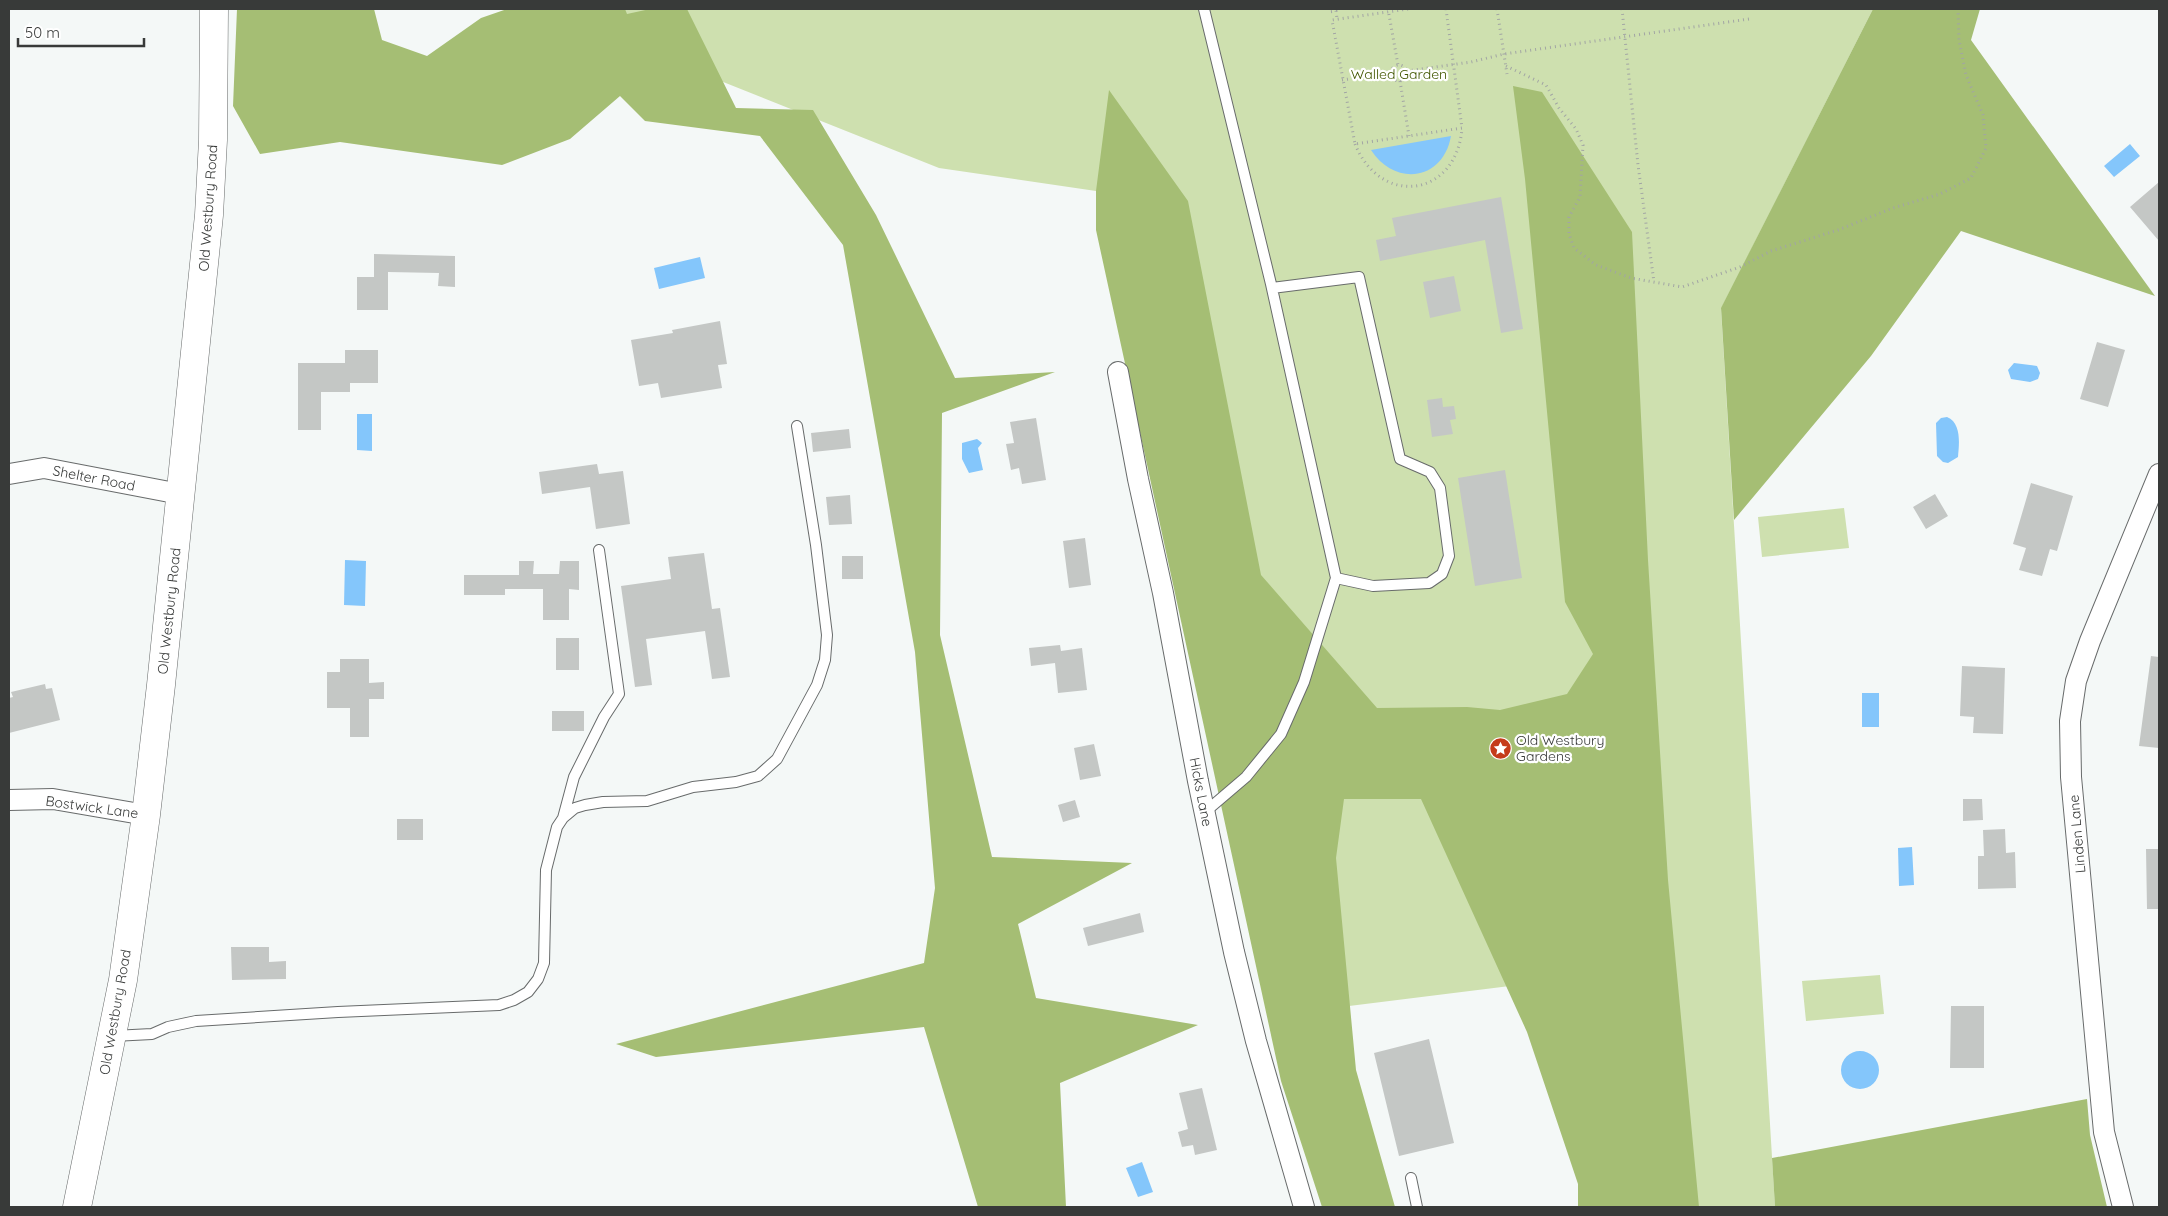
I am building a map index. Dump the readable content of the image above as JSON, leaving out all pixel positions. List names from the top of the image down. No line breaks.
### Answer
{"streets":{"street":["Old Westbury Road","Shelter Road","Hicks Lane","Bostwick Lane","Linden Lane"]},"crossings":[["Old Westbury Road","Shelter Road"],["Old Westbury Road","Bostwick Lane"]],"parks":["Walled Garden"],"places":{"place":["Old Westbury Gardens"]},"scale_bar":"50 m"}
